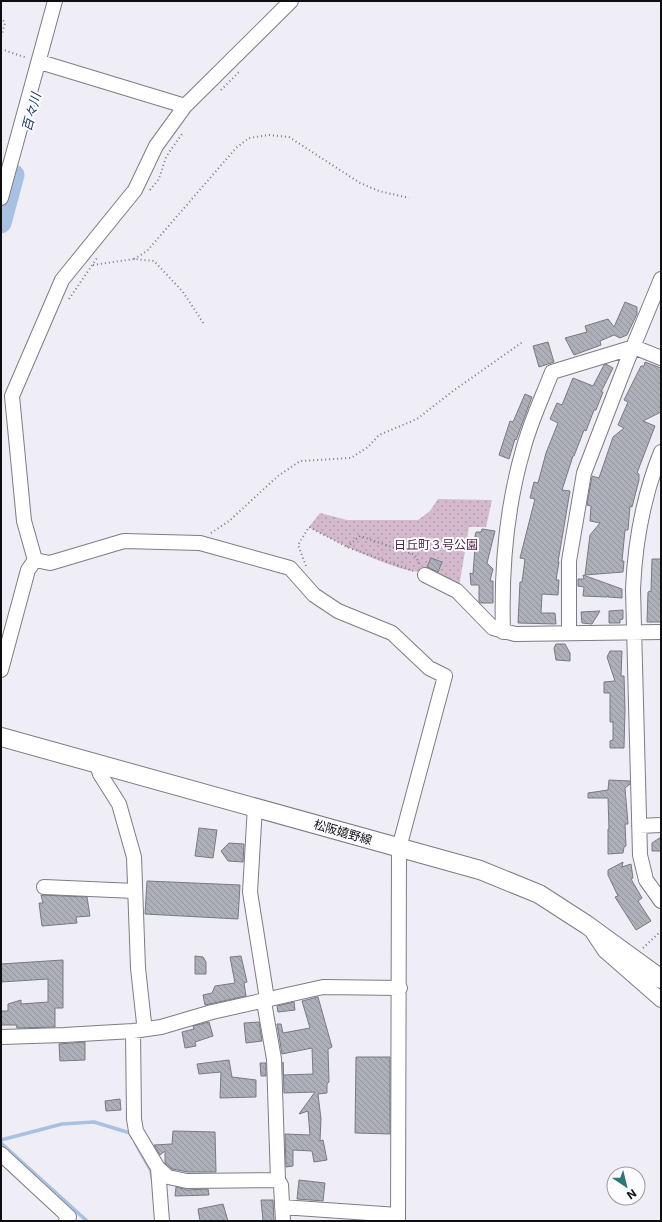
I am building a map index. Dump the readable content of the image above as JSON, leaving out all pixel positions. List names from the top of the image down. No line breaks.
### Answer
{"streets":{"main road":["松阪嬉野線"]},"water":["百々川"],"parks":["日丘町３号公園"],"north":"bottom right"}
